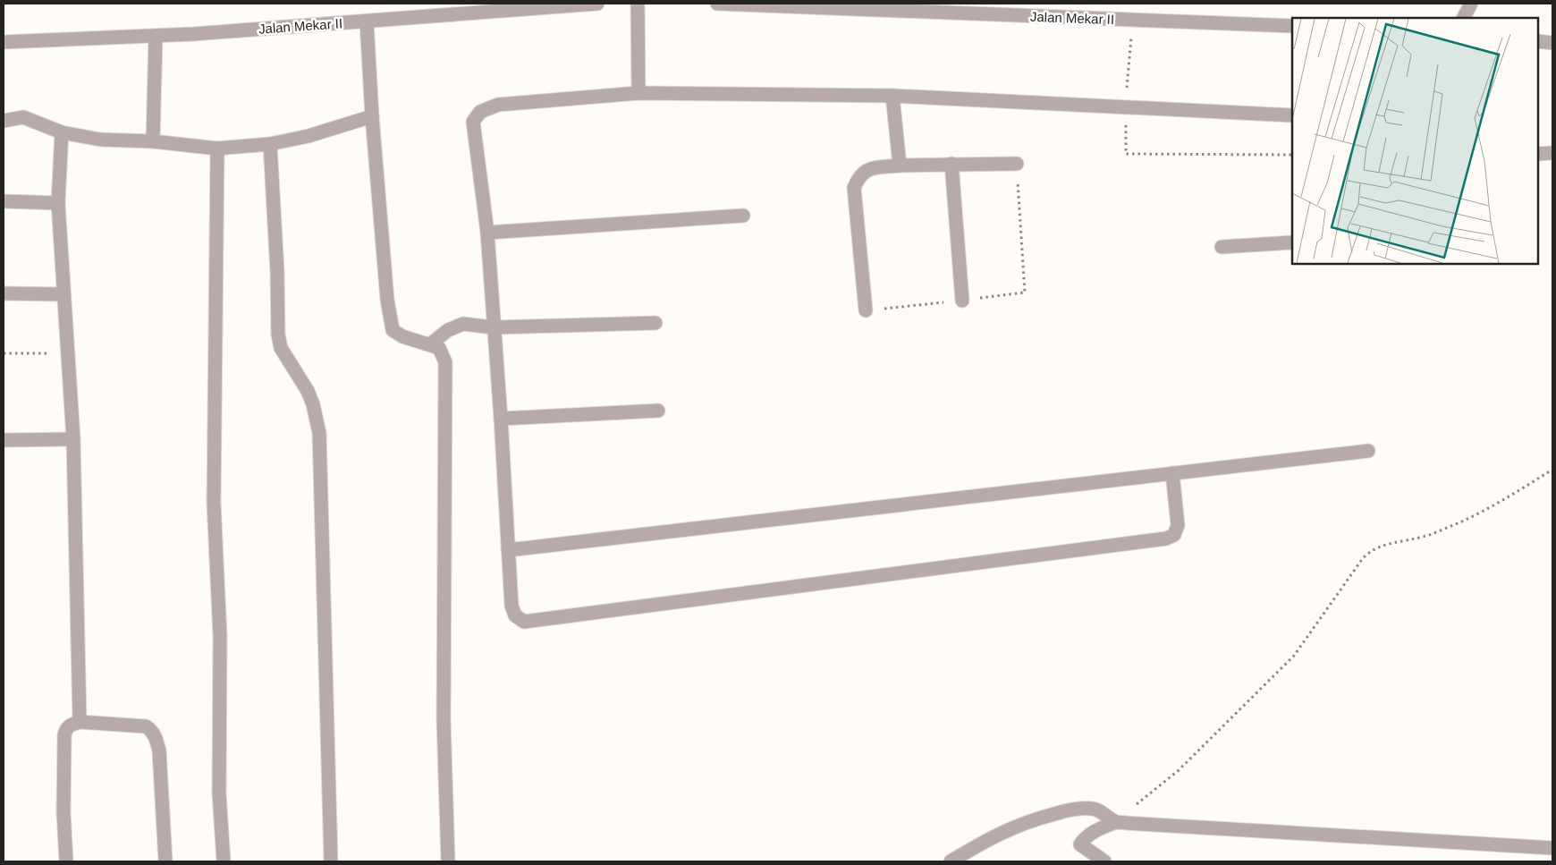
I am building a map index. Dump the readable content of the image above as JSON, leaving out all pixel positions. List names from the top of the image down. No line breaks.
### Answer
{"streets":{"street":["Jalan Mekar II"]}}
